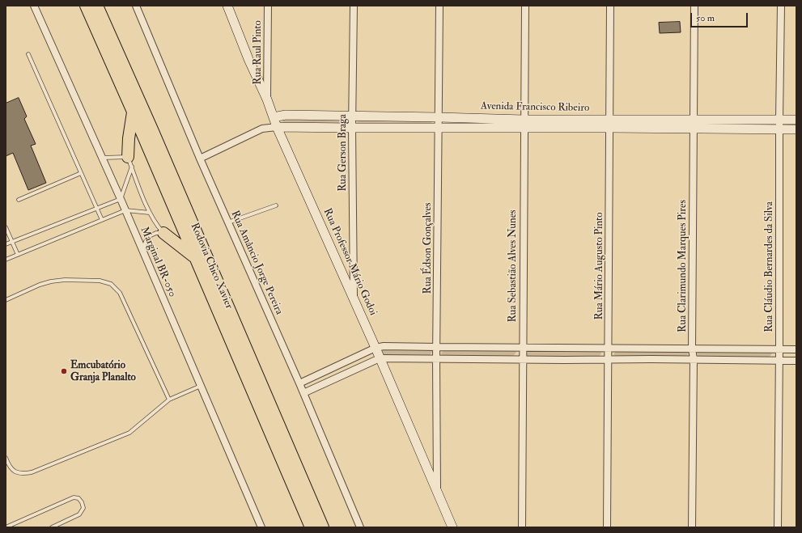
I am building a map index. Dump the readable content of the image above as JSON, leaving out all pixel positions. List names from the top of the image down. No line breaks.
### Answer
{"streets":{"highway":["Rodovia Chico Xavier"],"street":["Rua Raul Pinto","Avenida Francisco Ribeiro","Rua Gerson Braga","Rua Édson Gonçalves","Marginal BR-050","Rua Professor Mário Godoi","Rua Amâncio Jorge Pereira","Rua Sebastião Alves Nunes","Rua Mário Augusto Pinto","Rua Clarimundo Marques Pires","Rua Cláudio Bernardes da Silva"]},"crossings":[["Rua Raul Pinto","Rua Professor Mário Godoi"],["Avenida Francisco Ribeiro","Rua Gerson Braga"],["Avenida Francisco Ribeiro","Rua Édson Gonçalves"],["Avenida Francisco Ribeiro","Rua Professor Mário Godoi"],["Avenida Francisco Ribeiro","Rua Sebastião Alves Nunes"],["Avenida Francisco Ribeiro","Rua Mário Augusto Pinto"],["Avenida Francisco Ribeiro","Rua Clarimundo Marques Pires"],["Avenida Francisco Ribeiro","Rua Cláudio Bernardes da Silva"],["Rua Gerson Braga","Rua Professor Mário Godoi"],["Rua Édson Gonçalves","Rua Professor Mário Godoi"]],"places":["Emcubatório Granja Planalto"],"scale_bar":"50 m"}
